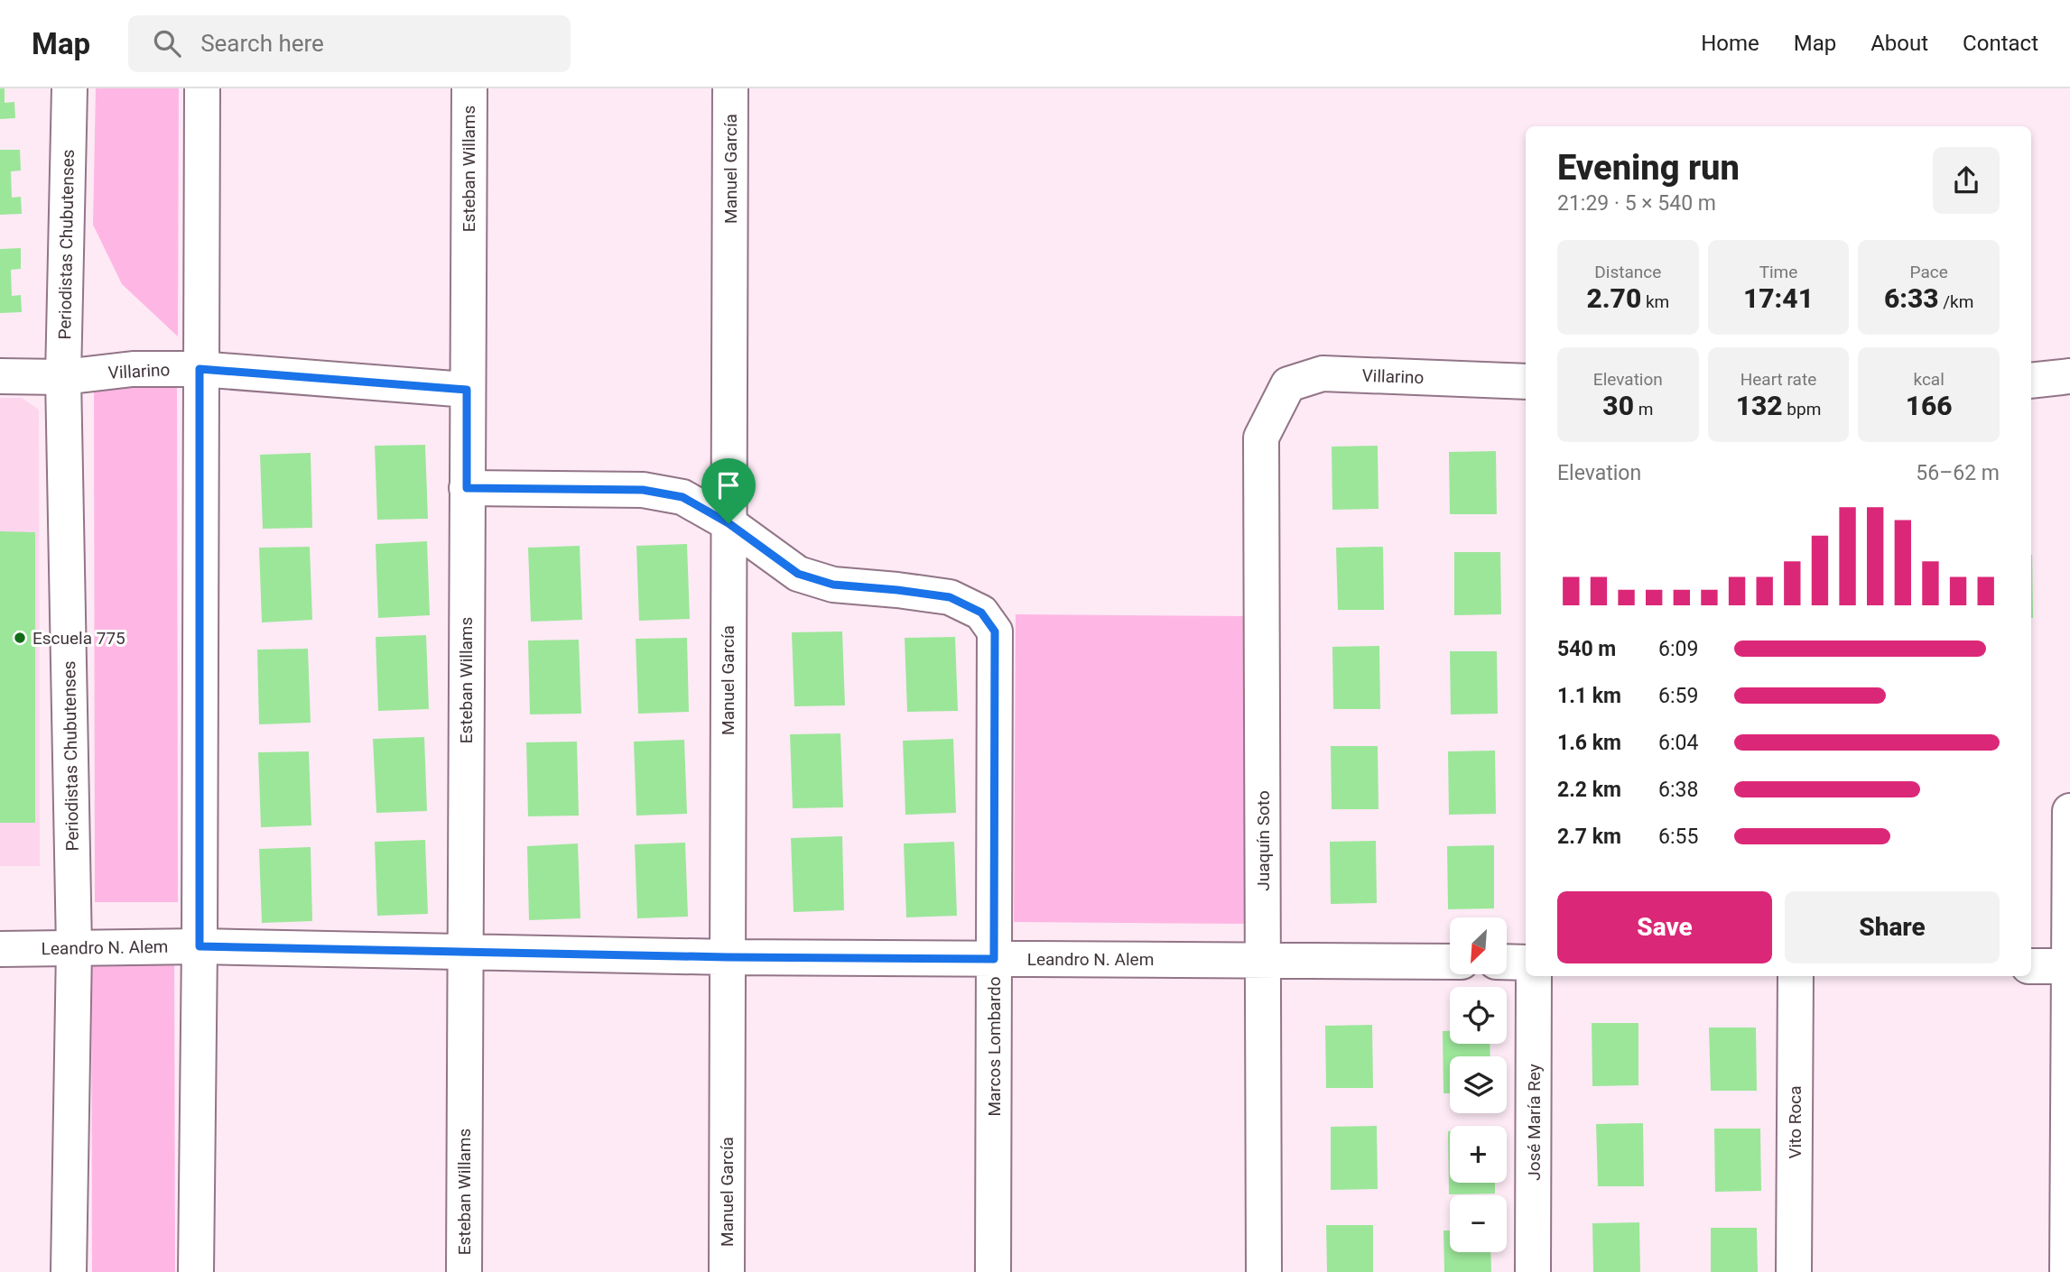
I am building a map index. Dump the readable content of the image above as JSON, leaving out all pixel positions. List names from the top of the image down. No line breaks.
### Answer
{"streets":{"street":["Esteban Willams","Manuel García","Periodistas Chubutenses","Villarino","Juaquín Soto","Leandro N. Alem","Marcos Lombardo","José María Rey","Vito Roca"]},"crossings":[["Esteban Willams","Villarino"],["Esteban Willams","Leandro N. Alem"],["Manuel García","Leandro N. Alem"],["Manuel García","Marcos Lombardo"],["Periodistas Chubutenses","Villarino"],["Periodistas Chubutenses","Leandro N. Alem"],["Villarino","Juaquín Soto"],["Juaquín Soto","Leandro N. Alem"],["Leandro N. Alem","Marcos Lombardo"]],"places":["Escuela 775"],"north":"bottom left","page":{"header":"Map","search":"Search here","nav":["Home","Map","About","Contact"],"heading":["Evening run","21:29 · 5 × 540 m"],"stats":[["Distance","2.70 km"],["Time","17:41"],["Pace","6:33 /km"],["Elevation","30 m"],["Heart rate","132 bpm"],["kcal","166"]],"chart":["Elevation","56–62 m"],"list":[{"name":"540 m","note":"6:09"},{"name":"1.1 km","note":"6:59"},{"name":"1.6 km","note":"6:04"},{"name":"2.2 km","note":"6:38"},{"name":"2.7 km","note":"6:55"}],"buttons":["Save","Share"],"map_buttons":["+","−"]}}
